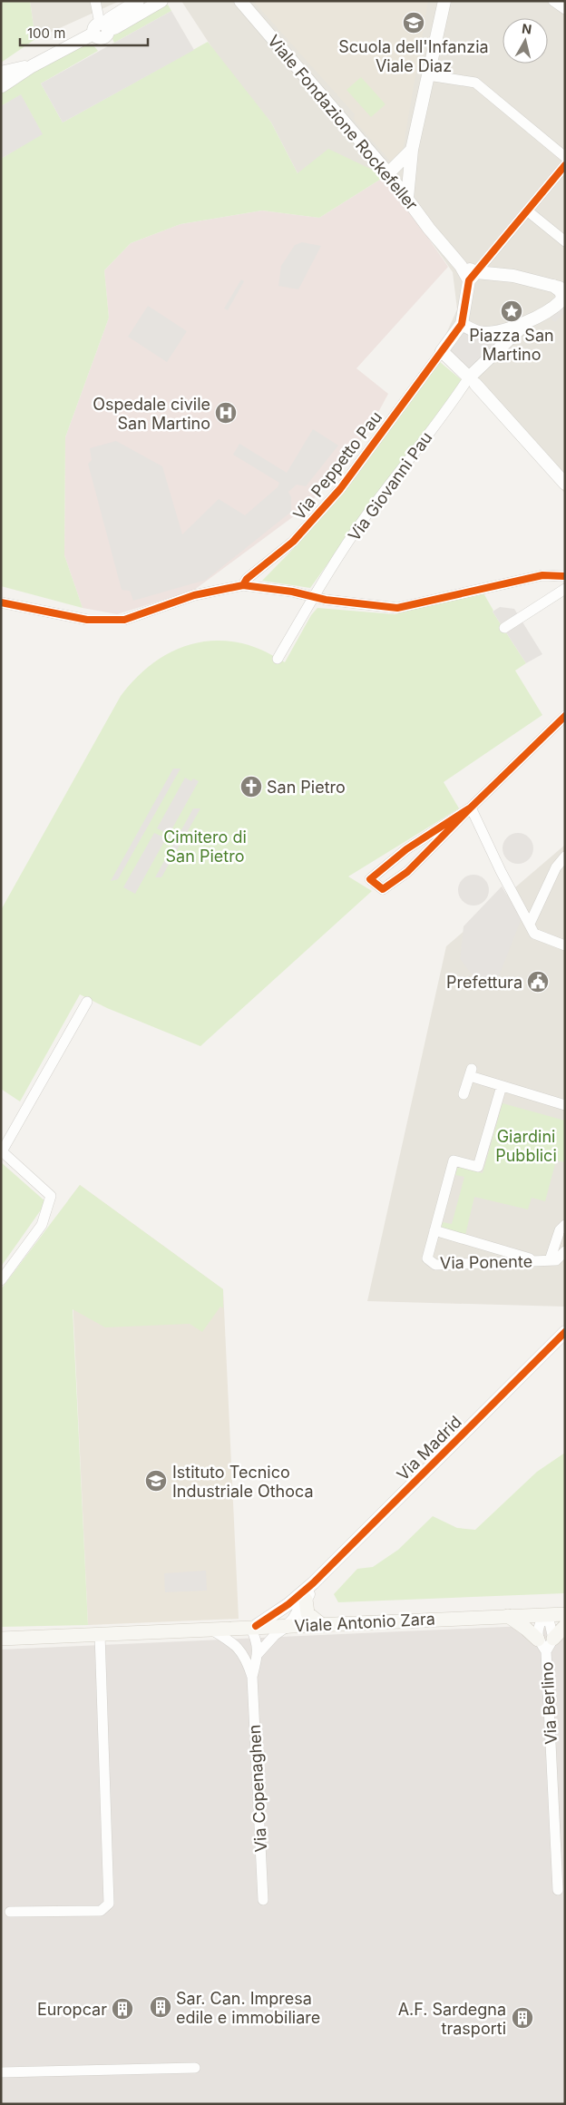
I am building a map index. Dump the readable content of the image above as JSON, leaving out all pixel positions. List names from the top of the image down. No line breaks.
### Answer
{"streets":{"main road":["Viale Antonio Zara"],"street":["Viale Fondazione Rockefeller","Via Peppetto Pau","Via Giovanni Pau","Via Ponente","Via Madrid","Via Berlino","Via Copenaghen"]},"crossings":[["Via Madrid","Viale Antonio Zara"],["Via Madrid","Via Copenaghen"],["Viale Antonio Zara","Via Berlino"],["Viale Antonio Zara","Via Copenaghen"]],"parks":["Cimitero di San Pietro","Giardini Pubblici"],"places":{"school or university":["Scuola dell'Infanzia Viale Diaz","Istituto Tecnico Industriale Othoca"],"place":["Piazza San Martino"],"hospital":["Ospedale civile San Martino"],"church":["San Pietro"],"public building":["Prefettura"],"building":["Sar. Can. Impresa edile e immobiliare","Europcar","A.F. Sardegna trasporti"]},"scale_bar":"100 m","north":"top"}
